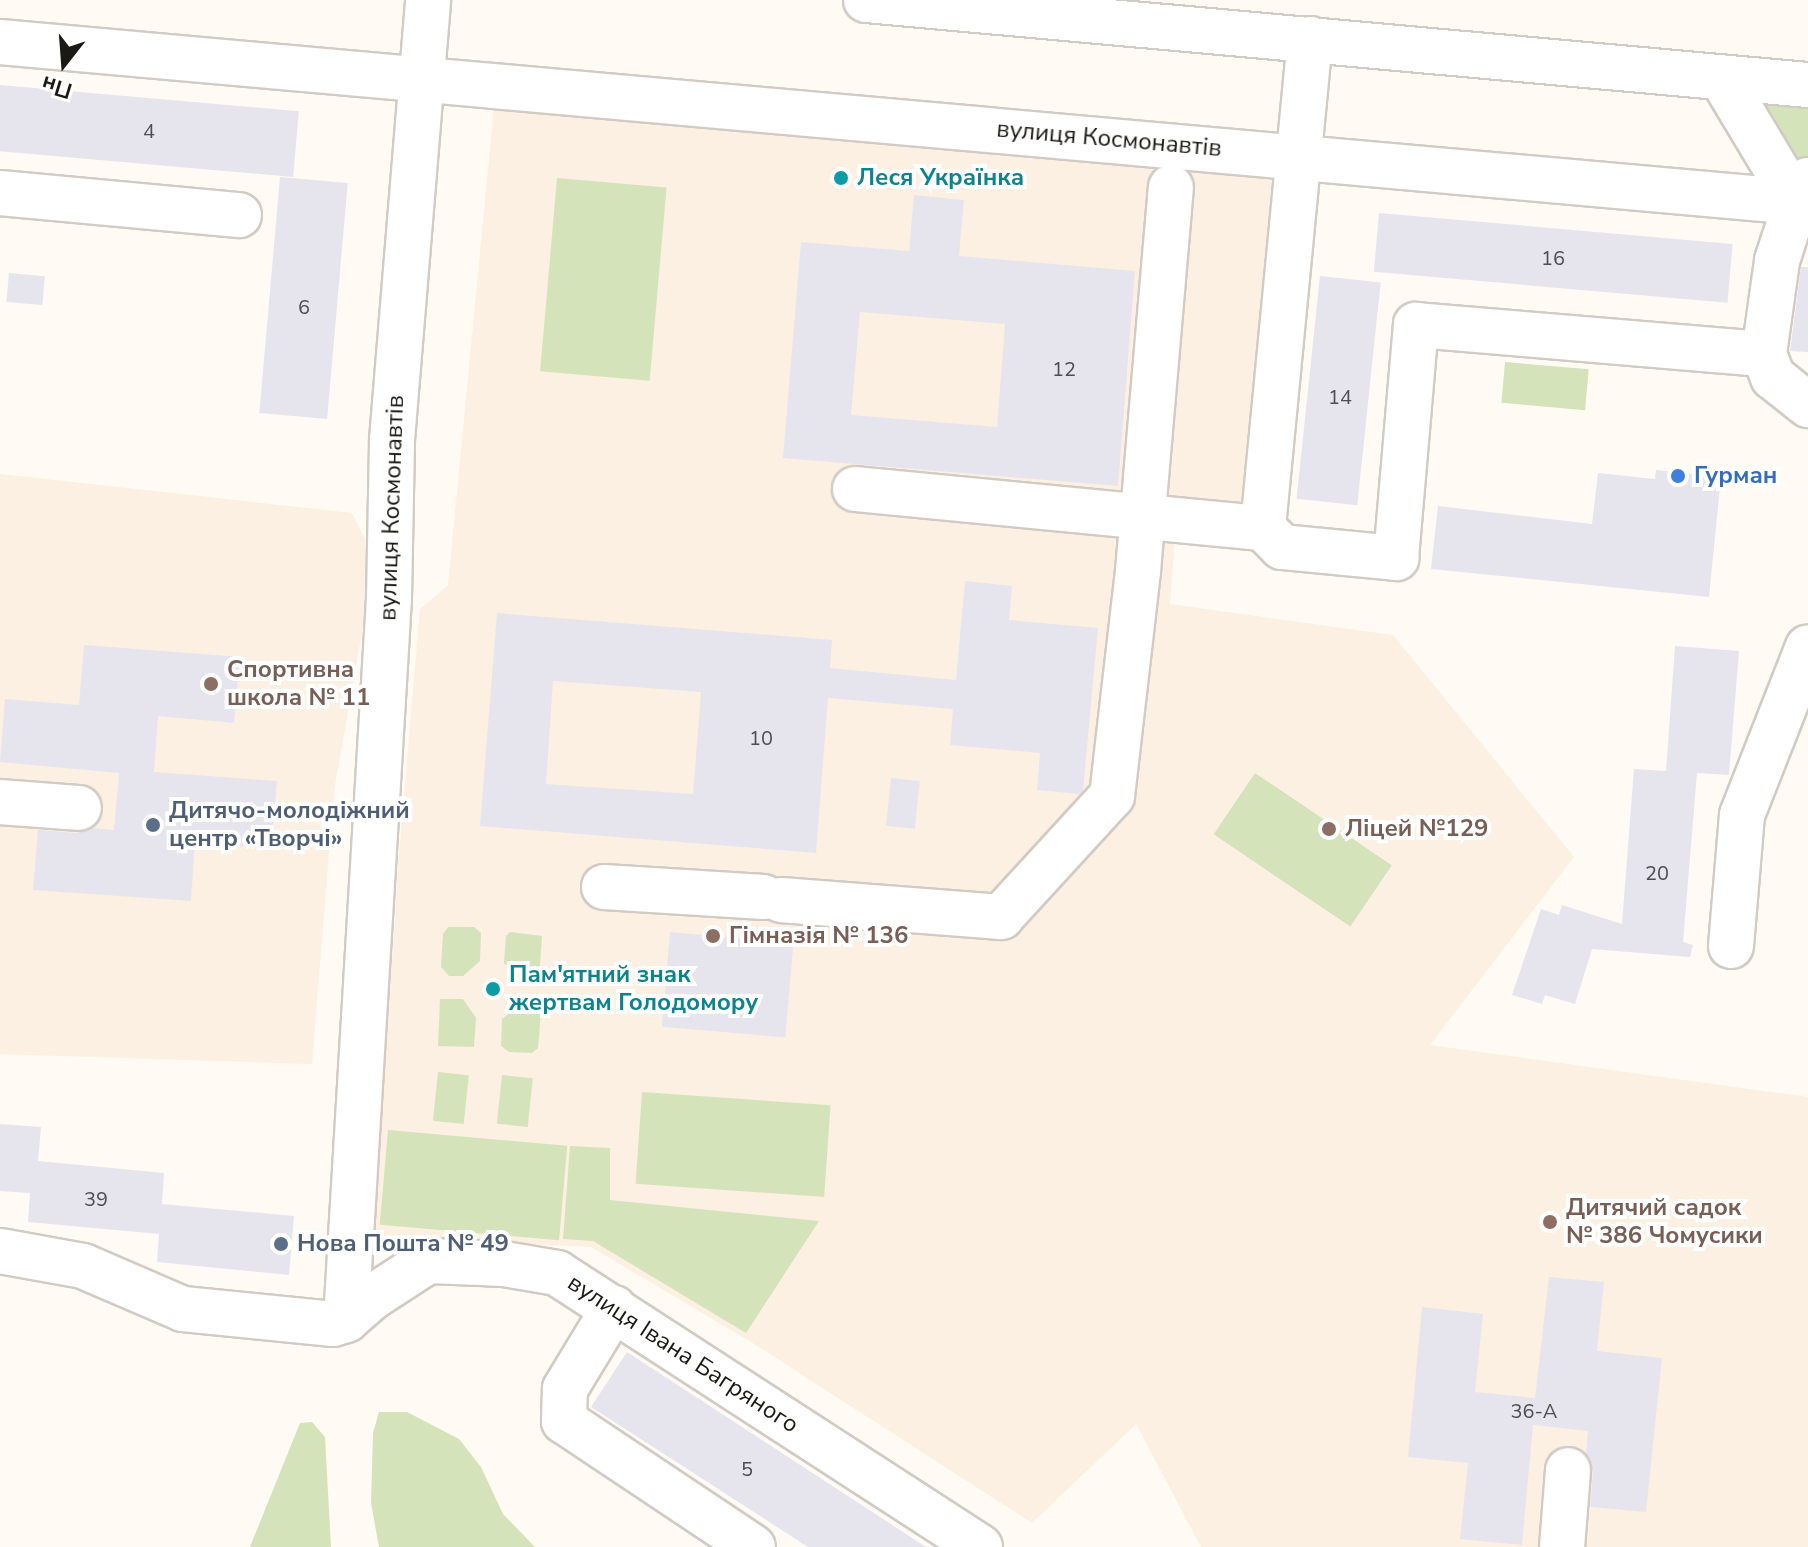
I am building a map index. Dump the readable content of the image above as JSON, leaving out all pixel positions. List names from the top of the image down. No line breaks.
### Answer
{"streets":{"street":["вулиця Космонавтів","вулиця Івана Багряного"]},"crossings":[["вулиця Космонавтів","вулиця Івана Багряного"]],"places":["Леся Українка","Гурман","Спортивна школа № 11","Дитячо-молодіжний центр «Творчі»","Ліцей №129","Гімназія № 136","Пам'ятний знак жертвам Голодомору","Дитячий садок № 386 Чомусики","Нова Пошта № 49"],"house_numbers":["4","16","6","12","14","10","20","39","36-А","5"],"north":"bottom"}
